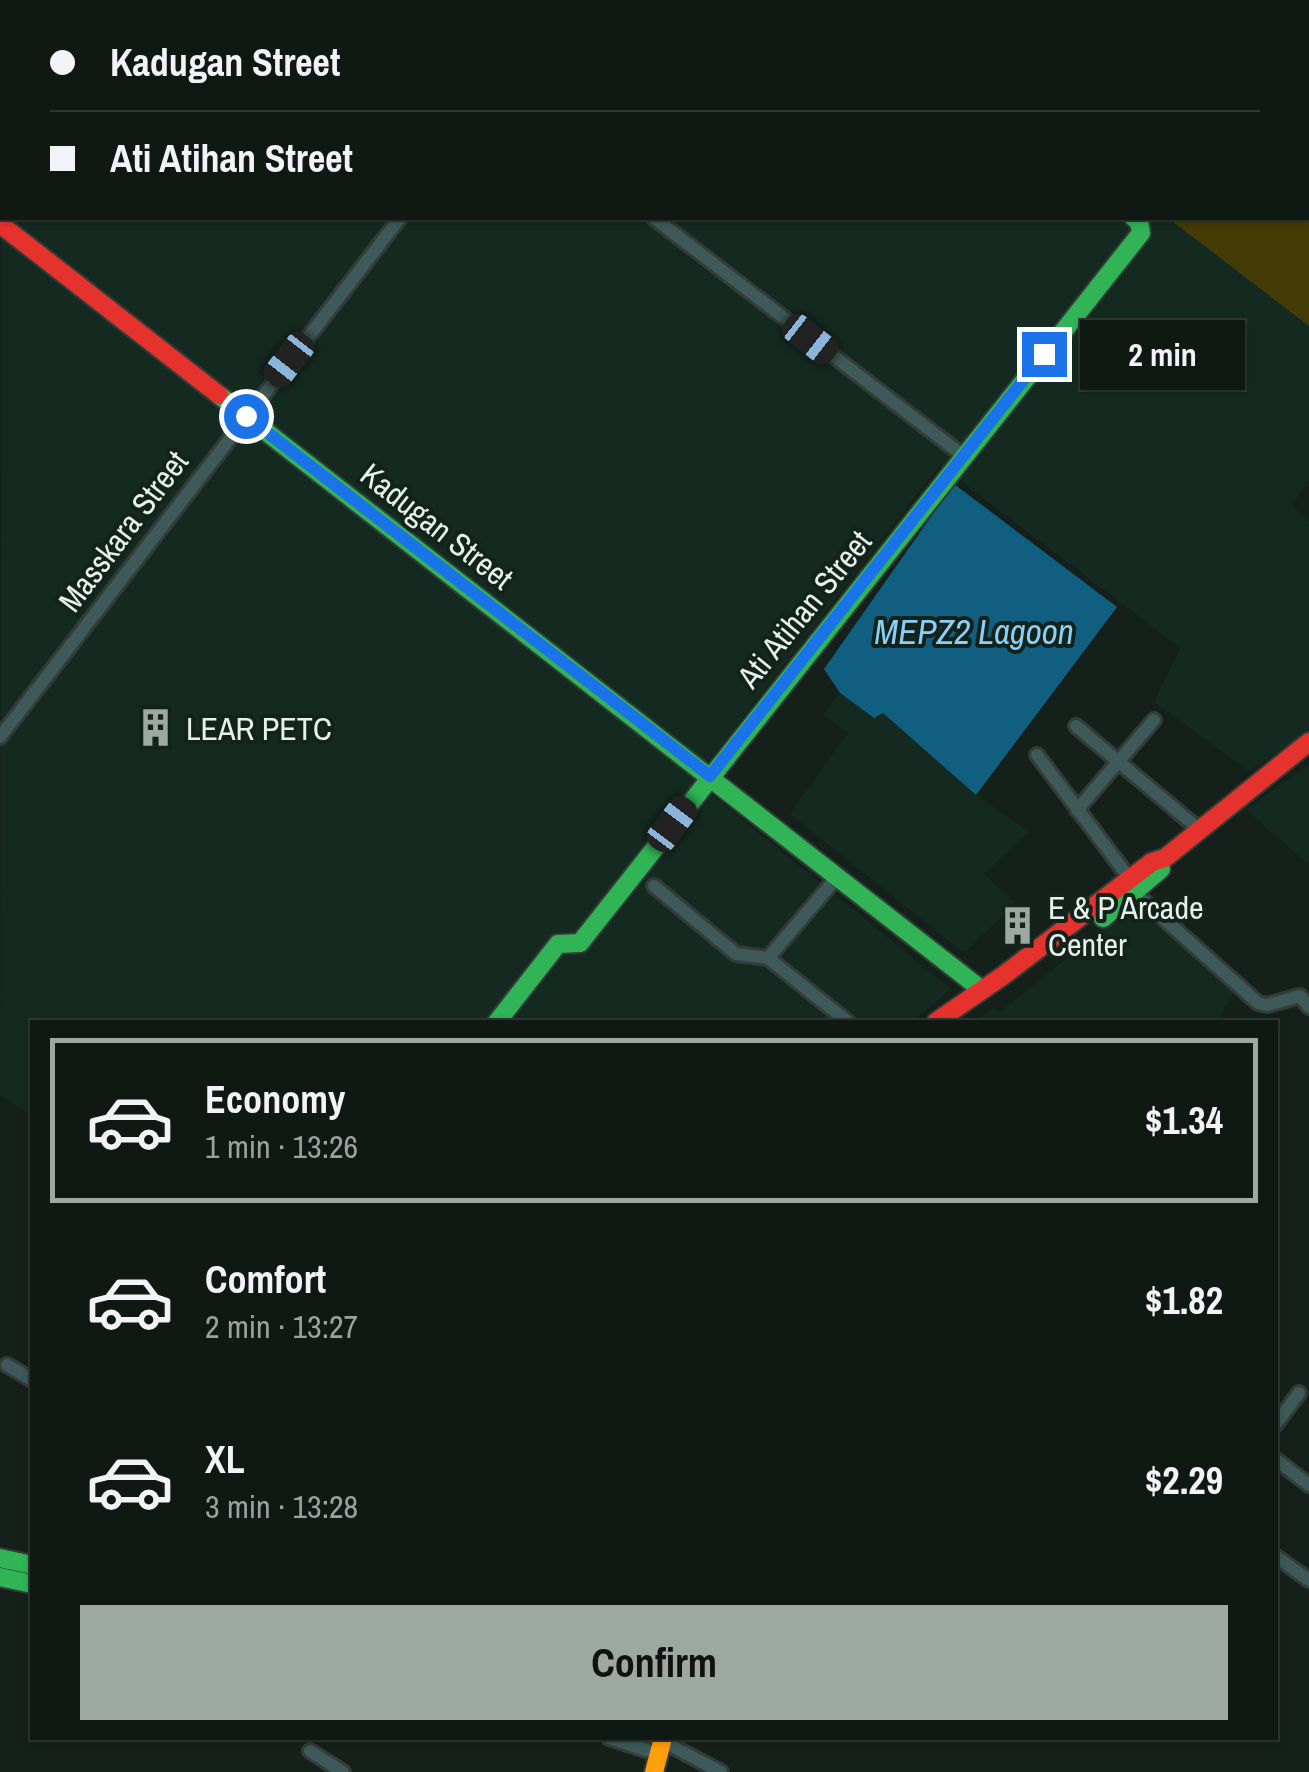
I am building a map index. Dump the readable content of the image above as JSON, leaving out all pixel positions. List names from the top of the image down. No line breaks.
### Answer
{"streets":{"street":["Kadugan Street","Masskara Street","Ati Atihan Street"]},"crossings":[["Kadugan Street","Masskara Street"],["Kadugan Street","Ati Atihan Street"]],"water":["MEPZ2 Lagoon"],"places":{"building":["LEAR PETC","E & P Arcade Center"]},"page":{"banner":["Kadugan Street","Ati Atihan Street"],"bubble":"2 min","list":[{"name":"Economy","note":"1 min · 13:26","value":"$1.34"},{"name":"Comfort","note":"2 min · 13:27","value":"$1.82"},{"name":"XL","note":"3 min · 13:28","value":"$2.29"}],"buttons":"Confirm"}}
